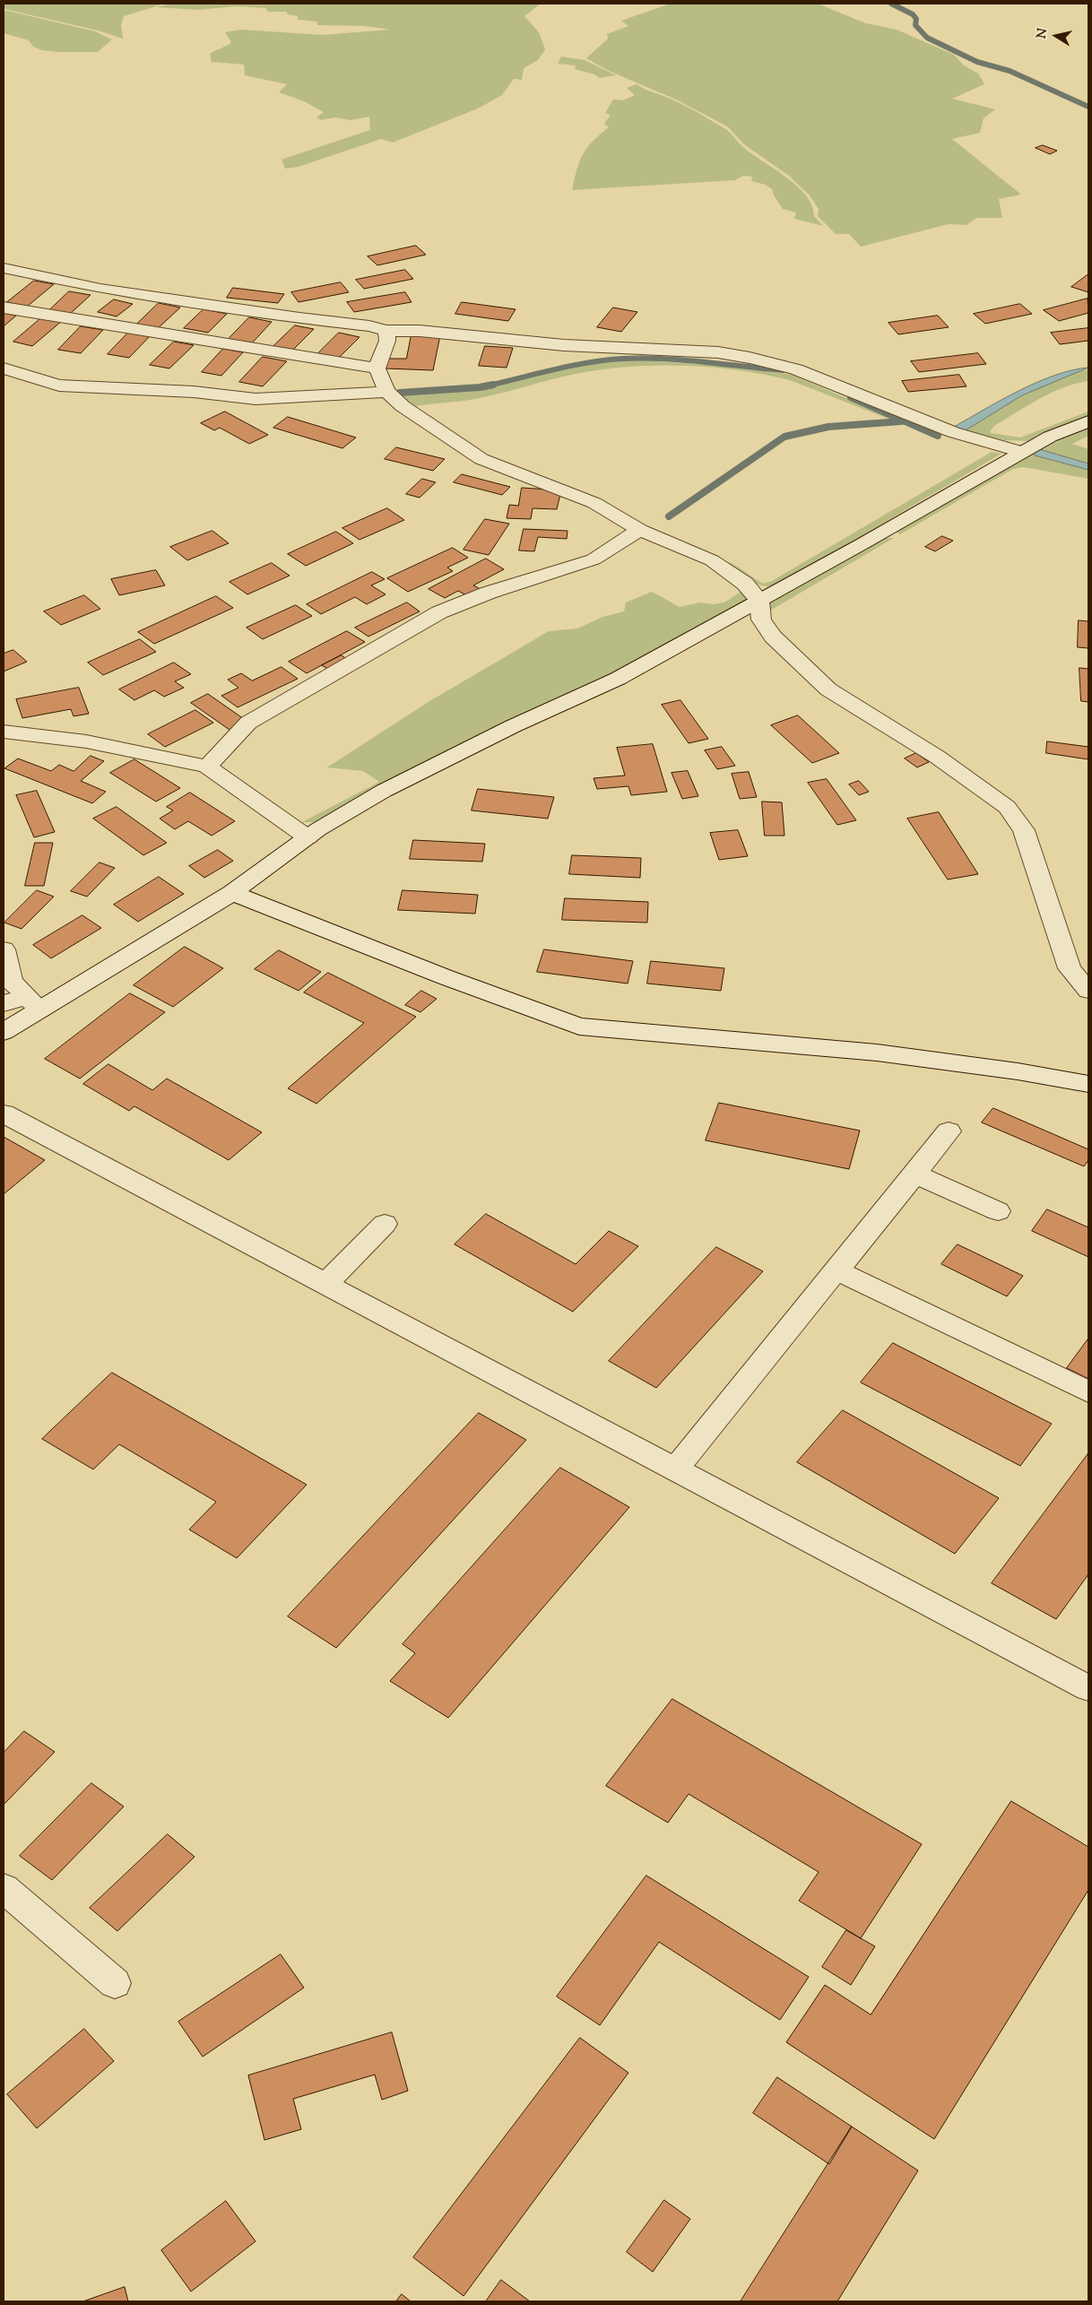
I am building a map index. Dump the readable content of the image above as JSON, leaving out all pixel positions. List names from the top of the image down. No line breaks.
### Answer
{"north":"left"}
